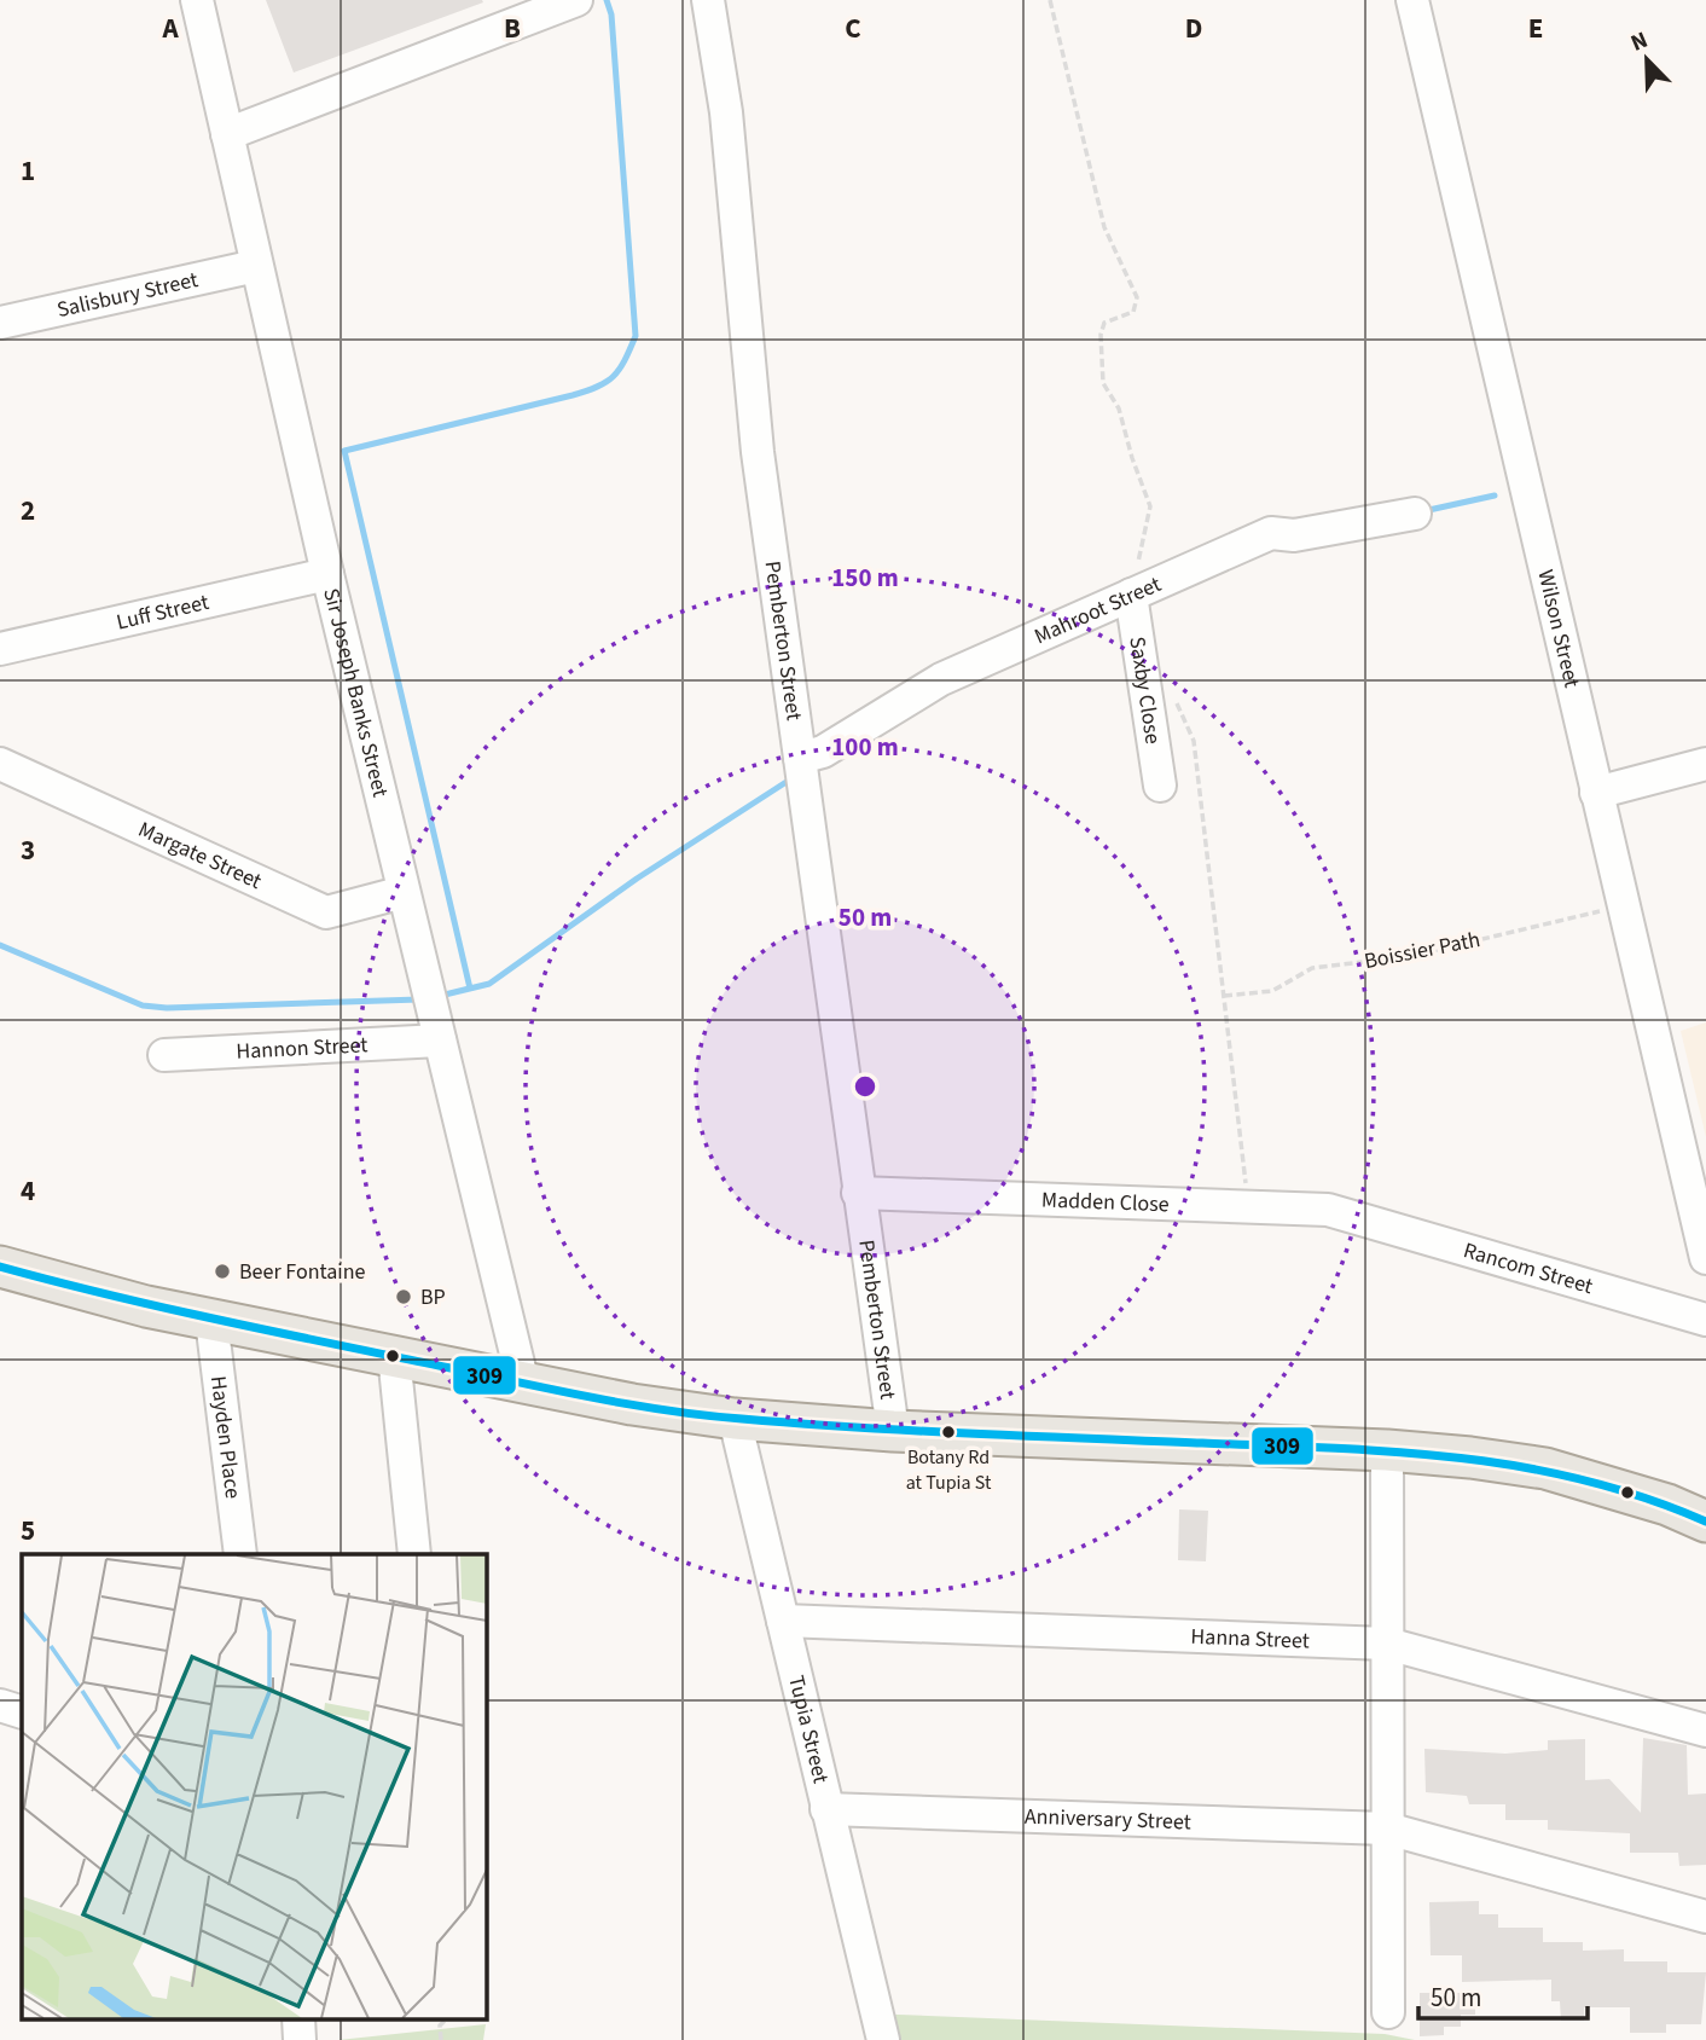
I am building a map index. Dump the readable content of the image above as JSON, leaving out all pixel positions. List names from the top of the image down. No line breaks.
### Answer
{"streets":{"street":["Salisbury Street","Mahroot Street","Luff Street","Wilson Street","Pemberton Street","Saxby Close","Sir Joseph Banks Street","Margate Street","Hannon Street","Madden Close","Rancom Street","Hayden Place","Hanna Street","Tupia Street","Anniversary Street"],"path":["Boissier Path"]},"crossings":[["Salisbury Street","Sir Joseph Banks Street"],["Mahroot Street","Pemberton Street"],["Mahroot Street","Saxby Close"],["Luff Street","Sir Joseph Banks Street"],["Wilson Street","Boissier Path"],["Pemberton Street","Madden Close"],["Sir Joseph Banks Street","Margate Street"],["Sir Joseph Banks Street","Hannon Street"],["Madden Close","Rancom Street"],["Hanna Street","Tupia Street"],["Tupia Street","Anniversary Street"]],"places":["Beer Fontaine","BP","Botany Rd at Tupia St"],"lines":["transit line 309"],"scale_bar":"50 m","north":"top left","grid":{"columns":["A","B","C","D","E"],"rows":["1","2","3","4","5"]},"rings":["150 m","100 m","50 m"]}
